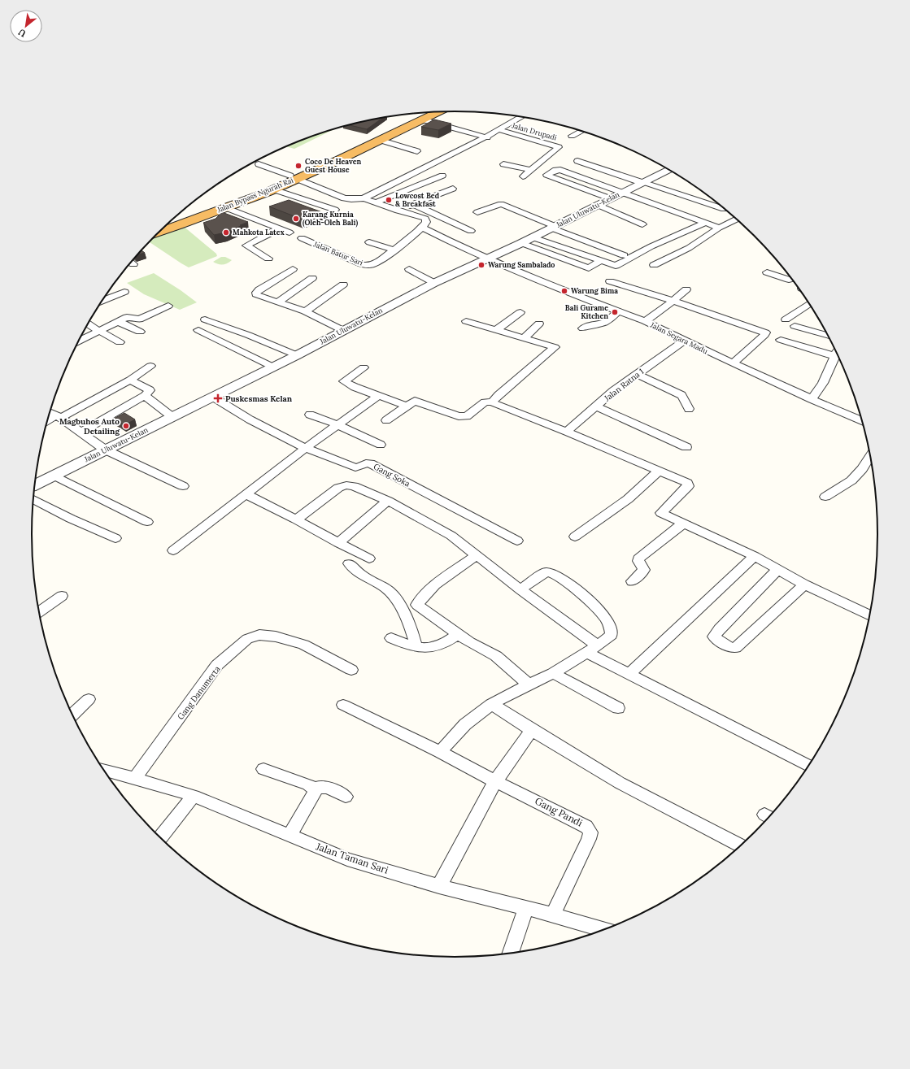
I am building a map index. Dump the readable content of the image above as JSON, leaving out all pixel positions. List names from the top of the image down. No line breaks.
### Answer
{"streets":{"highway":["Jalan Bypass Ngurah Rai"],"street":["Jalan Drupadi","Jalan Uluwatu-Kelan","Jalan Batur Sari","Jalan Segara Madu","Jalan Ratna 1","Gang Soka","Gang Danumerta","Gang Pandi","Jalan Taman Sari"]},"crossings":[["Jalan Uluwatu-Kelan","Jalan Segara Madu"],["Jalan Uluwatu-Kelan","Gang Soka"],["Jalan Segara Madu","Jalan Ratna 1"],["Gang Danumerta","Jalan Taman Sari"],["Gang Pandi","Jalan Taman Sari"]],"places":{"other":["Coco De Heaven Guest House","Lowcost Bed & Breakfast","Karang Kurnia (Oleh-Oleh Bali)","Mahkota Latex","Warung Sambalado","Warung Bima","Bali Gurame Kitchen","Magbuhos Auto Detailing"],"health":["Puskesmas Kelan"]},"north":"bottom left"}
